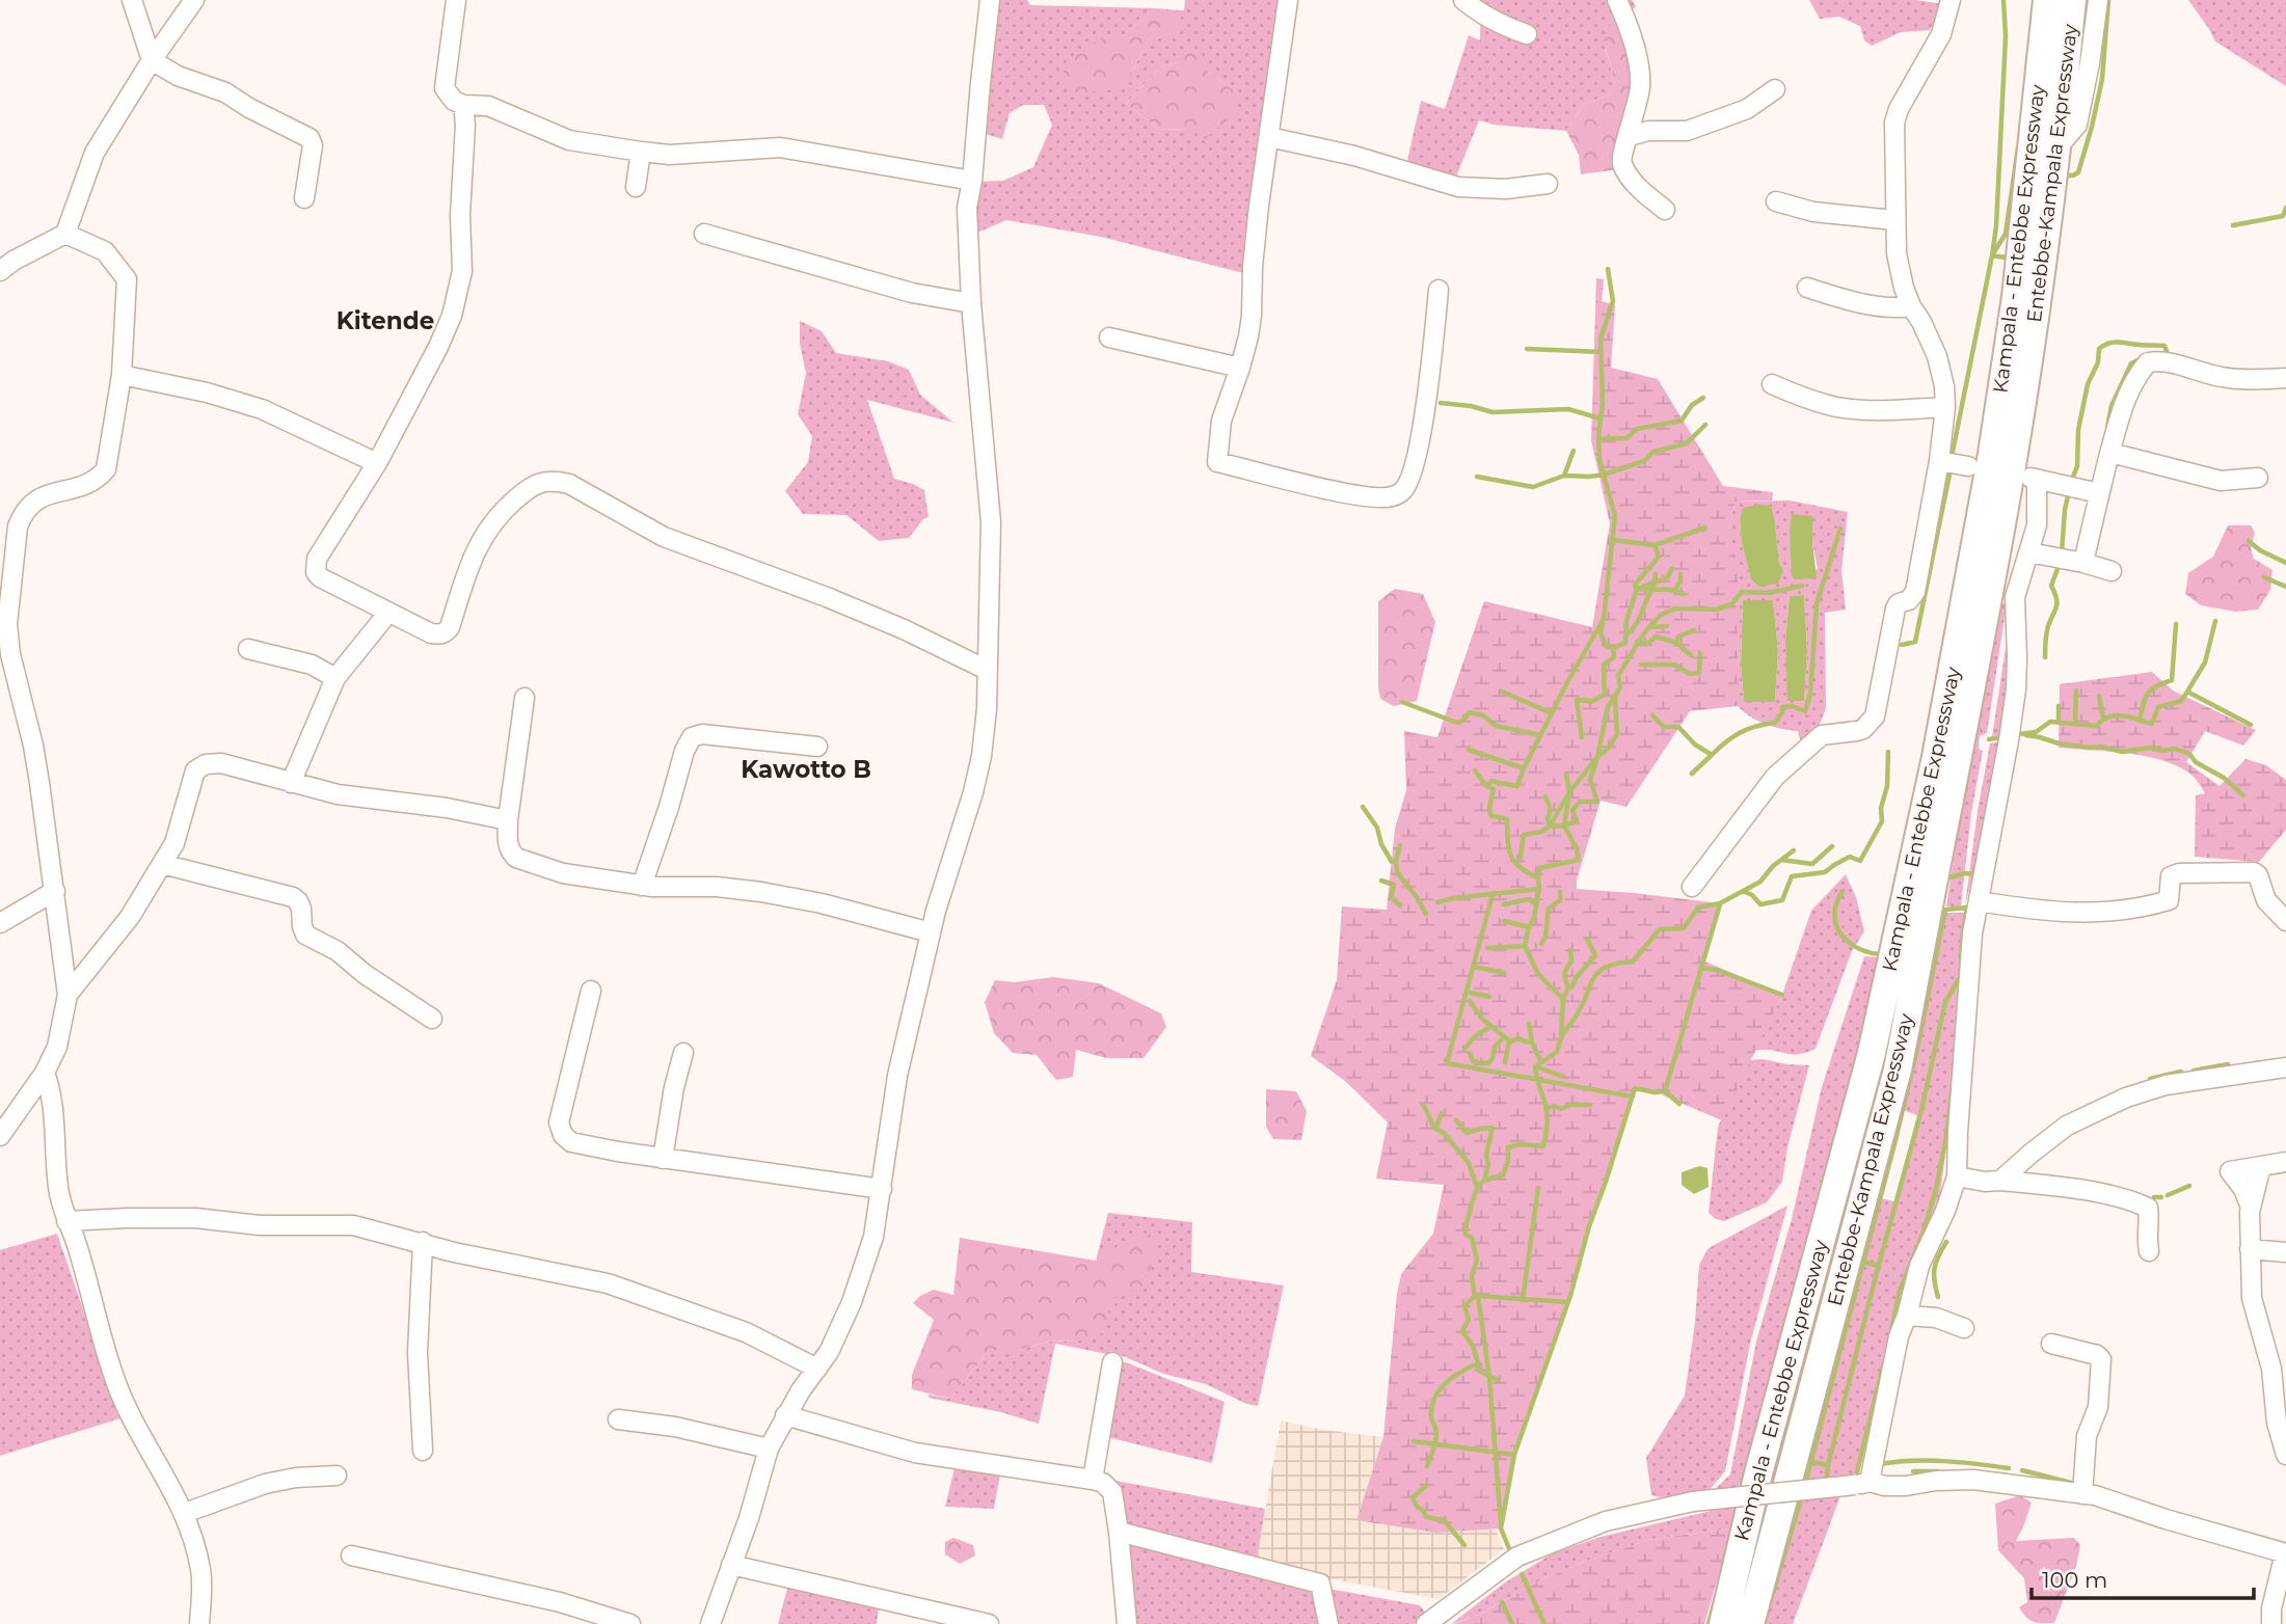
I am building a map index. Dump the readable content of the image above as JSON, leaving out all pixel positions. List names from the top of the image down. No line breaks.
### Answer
{"streets":{"highway":["Entebbe-Kampala Expressway","Kampala - Entebbe Expressway"]},"districts":["Kitende","Kawotto B"],"scale_bar":"100 m"}
